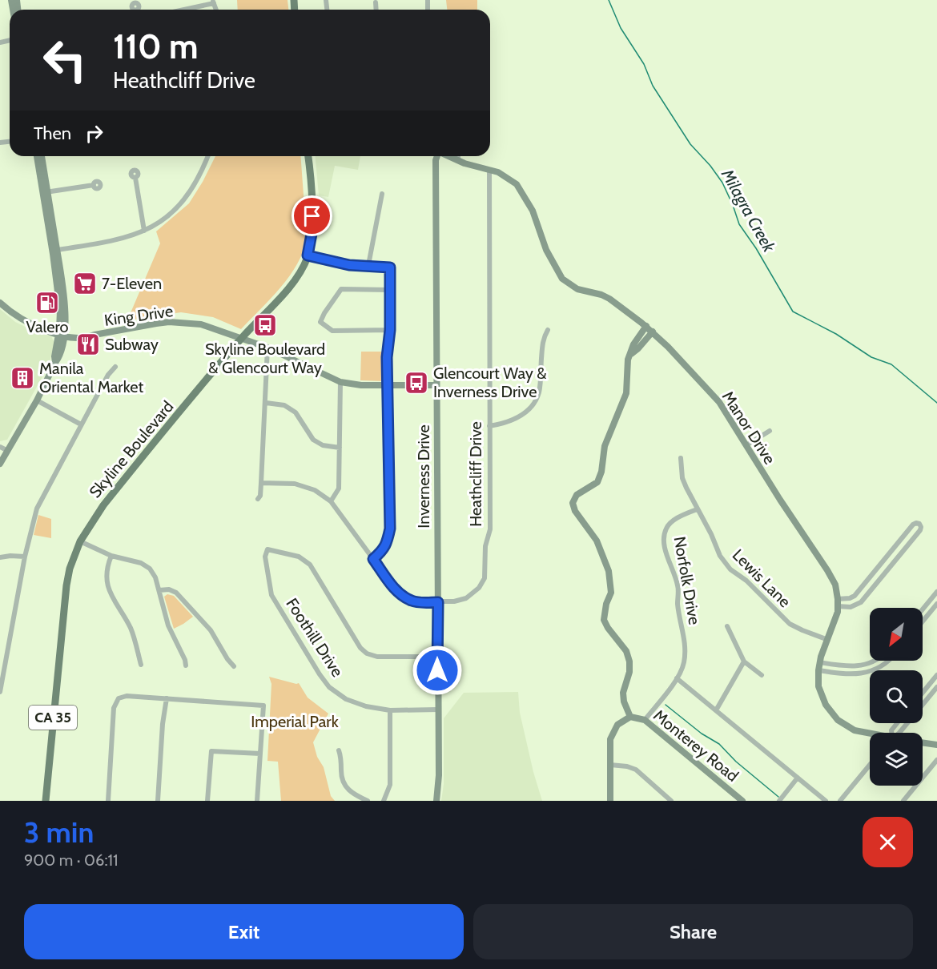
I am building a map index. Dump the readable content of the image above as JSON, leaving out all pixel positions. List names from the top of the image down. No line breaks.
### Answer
{"streets":{"main road":["Skyline Boulevard","CA 35"],"street":["King Drive","Manor Drive","Heathcliff Drive","Inverness Drive","Lewis Lane","Norfolk Drive","Foothill Drive","Monterey Road"]},"crossings":[["King Drive","Skyline Boulevard"],["King Drive","Inverness Drive"],["Manor Drive","Heathcliff Drive"],["Manor Drive","Monterey Road"],["Heathcliff Drive","Inverness Drive"],["Inverness Drive","Foothill Drive"],["Lewis Lane","Norfolk Drive"],["Norfolk Drive","Monterey Road"]],"water":["Milagra Creek"],"parks":["Imperial Park"],"places":{"supermarket":["7-Eleven"],"fuel station":["Valero"],"bus stop":["Skyline Boulevard & Glencourt Way","Glencourt Way & Inverness Drive"],"restaurant":["Subway"],"building":["Manila Oriental Market"]},"north":"bottom left","page":{"turn":["110 m","Heathcliff Drive"],"then":"Then","heading":["3 min","900 m · 06:11"],"buttons":["Exit","Share"]}}
